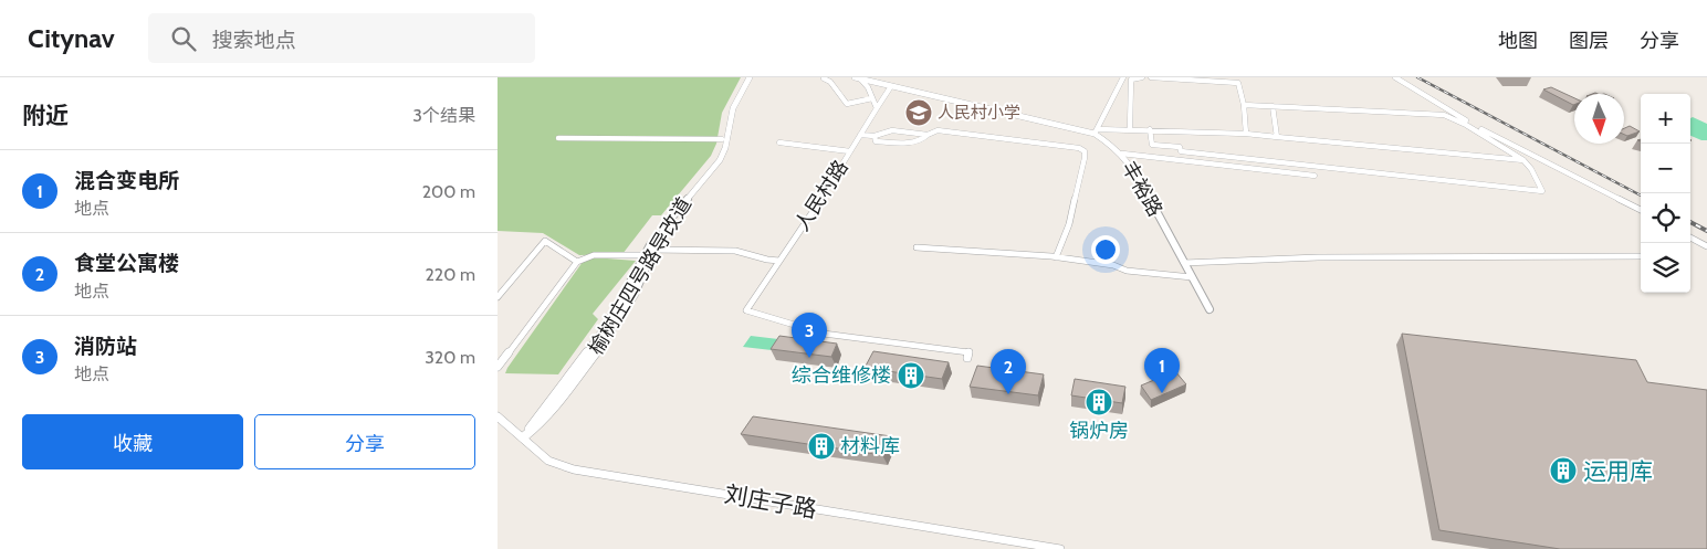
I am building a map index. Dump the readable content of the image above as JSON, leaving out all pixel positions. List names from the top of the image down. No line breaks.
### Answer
{"streets":{"street":["丰裕路","人民村路","榆树庄四号路导改道","刘庄子路"]},"crossings":[["榆树庄四号路导改道","刘庄子路"]],"places":{"school or university":["人民村小学"],"building":["综合维修楼","锅炉房","材料库","运用库"]},"north":"bottom","page":{"header":"Citynav","search":"搜索地点","nav":["地图","图层","分享"],"heading":["附近","3个结果"],"map_buttons":["+","−"],"list":[{"mark":"1","name":"混合变电所","note":"地点","value":"200 m"},{"mark":"2","name":"食堂公寓楼","note":"地点","value":"220 m"},{"mark":"3","name":"消防站","note":"地点","value":"320 m"}],"pins":["3","1","2"],"buttons":["收藏","分享"]}}
